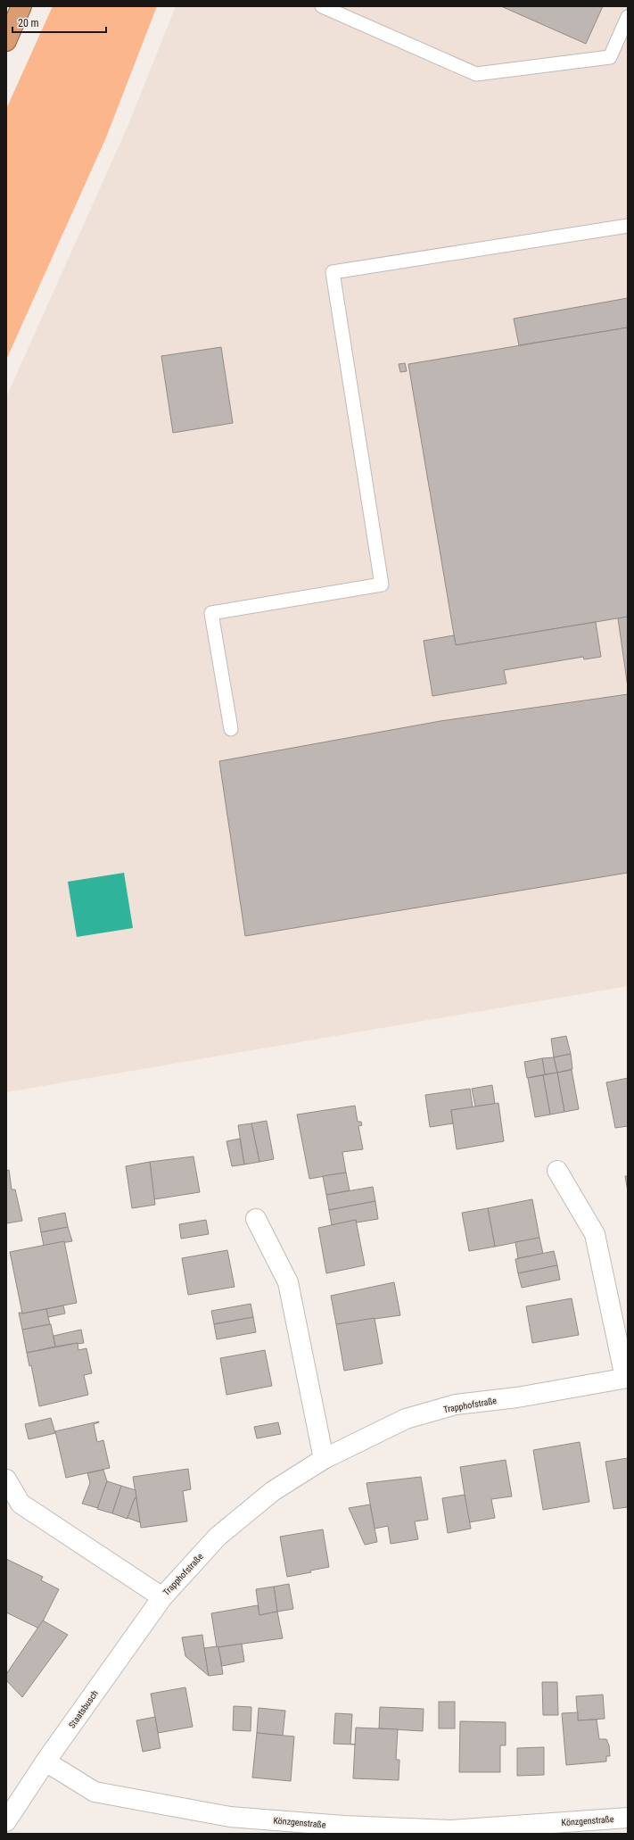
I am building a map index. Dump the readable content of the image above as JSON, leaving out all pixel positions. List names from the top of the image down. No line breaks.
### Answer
{"streets":{"street":["Trapphofstraße","Staatsbusch","Könzgenstraße"]},"crossings":[["Trapphofstraße","Staatsbusch"],["Staatsbusch","Könzgenstraße"]],"scale_bar":"20 m"}
